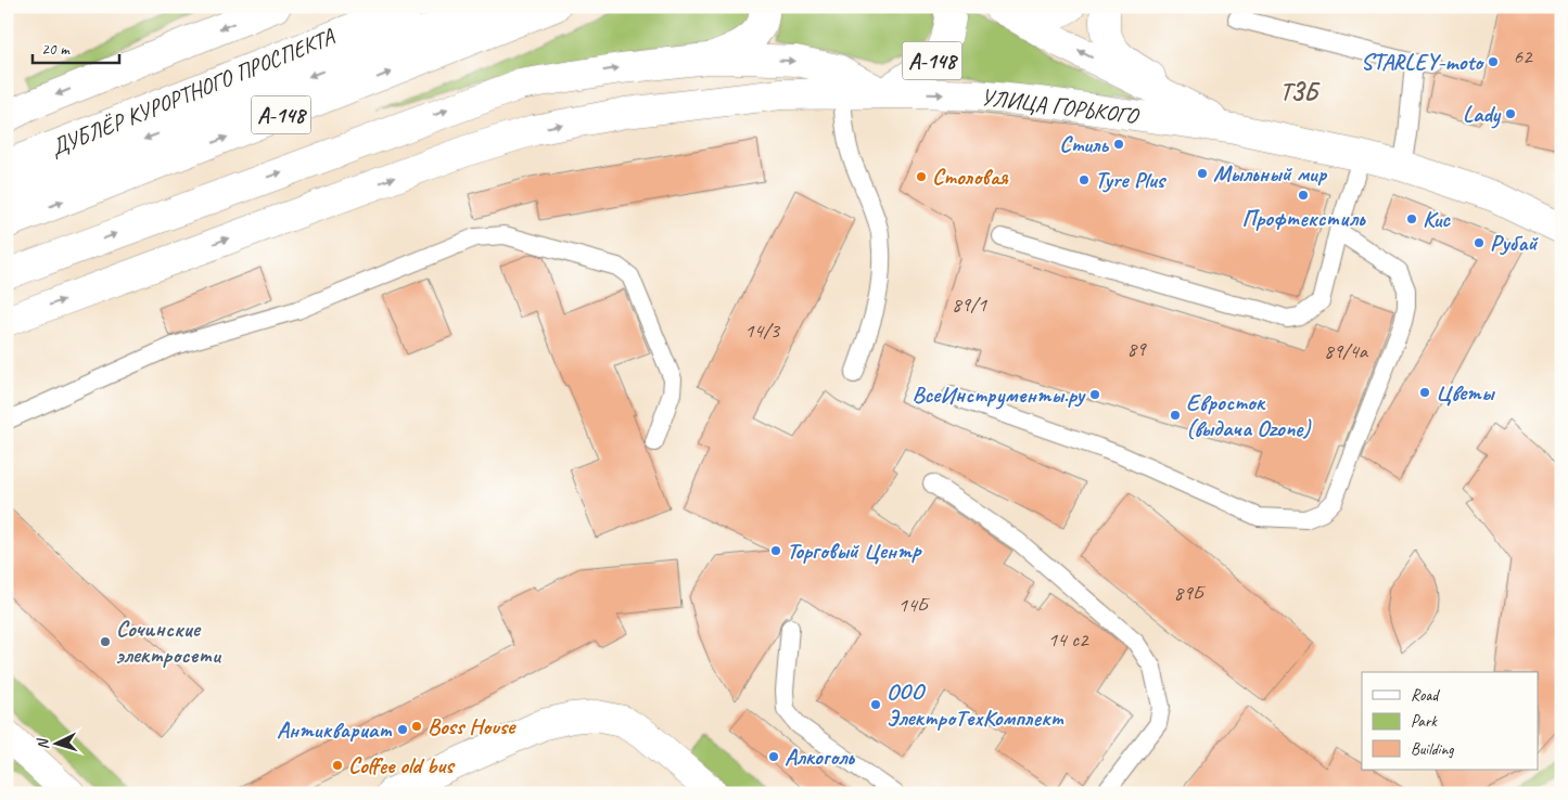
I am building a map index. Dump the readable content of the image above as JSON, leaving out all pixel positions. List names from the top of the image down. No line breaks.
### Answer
{"streets":{"main road":["А-148","ДУБЛЁР КУРОРТНОГО ПРОСПЕКТА","УЛИЦА ГОРЬКОГО"]},"crossings":[["А-148","УЛИЦА ГОРЬКОГО"]],"districts":["ТЗБ"],"places":["STARLEY-moto","Lady","Стиль","Мыльный мир","Столовая","Tyre Plus","Профтекстиль","Кис","Рубай","Цветы","ВсеИнструменты.ру","Евросток (выдача Ozone)","Торговый Центр","Сочинские электросети","ООО ЭлектроТехКомплект","Boss House","Антиквариат","Алкоголь","Coffee old bus"],"house_numbers":["62","89/1","14/3","89","89/4а","89Б","14Б","14 с2"],"legend":["Road","Park","Building"],"scale_bar":"20 m","north":"left"}
